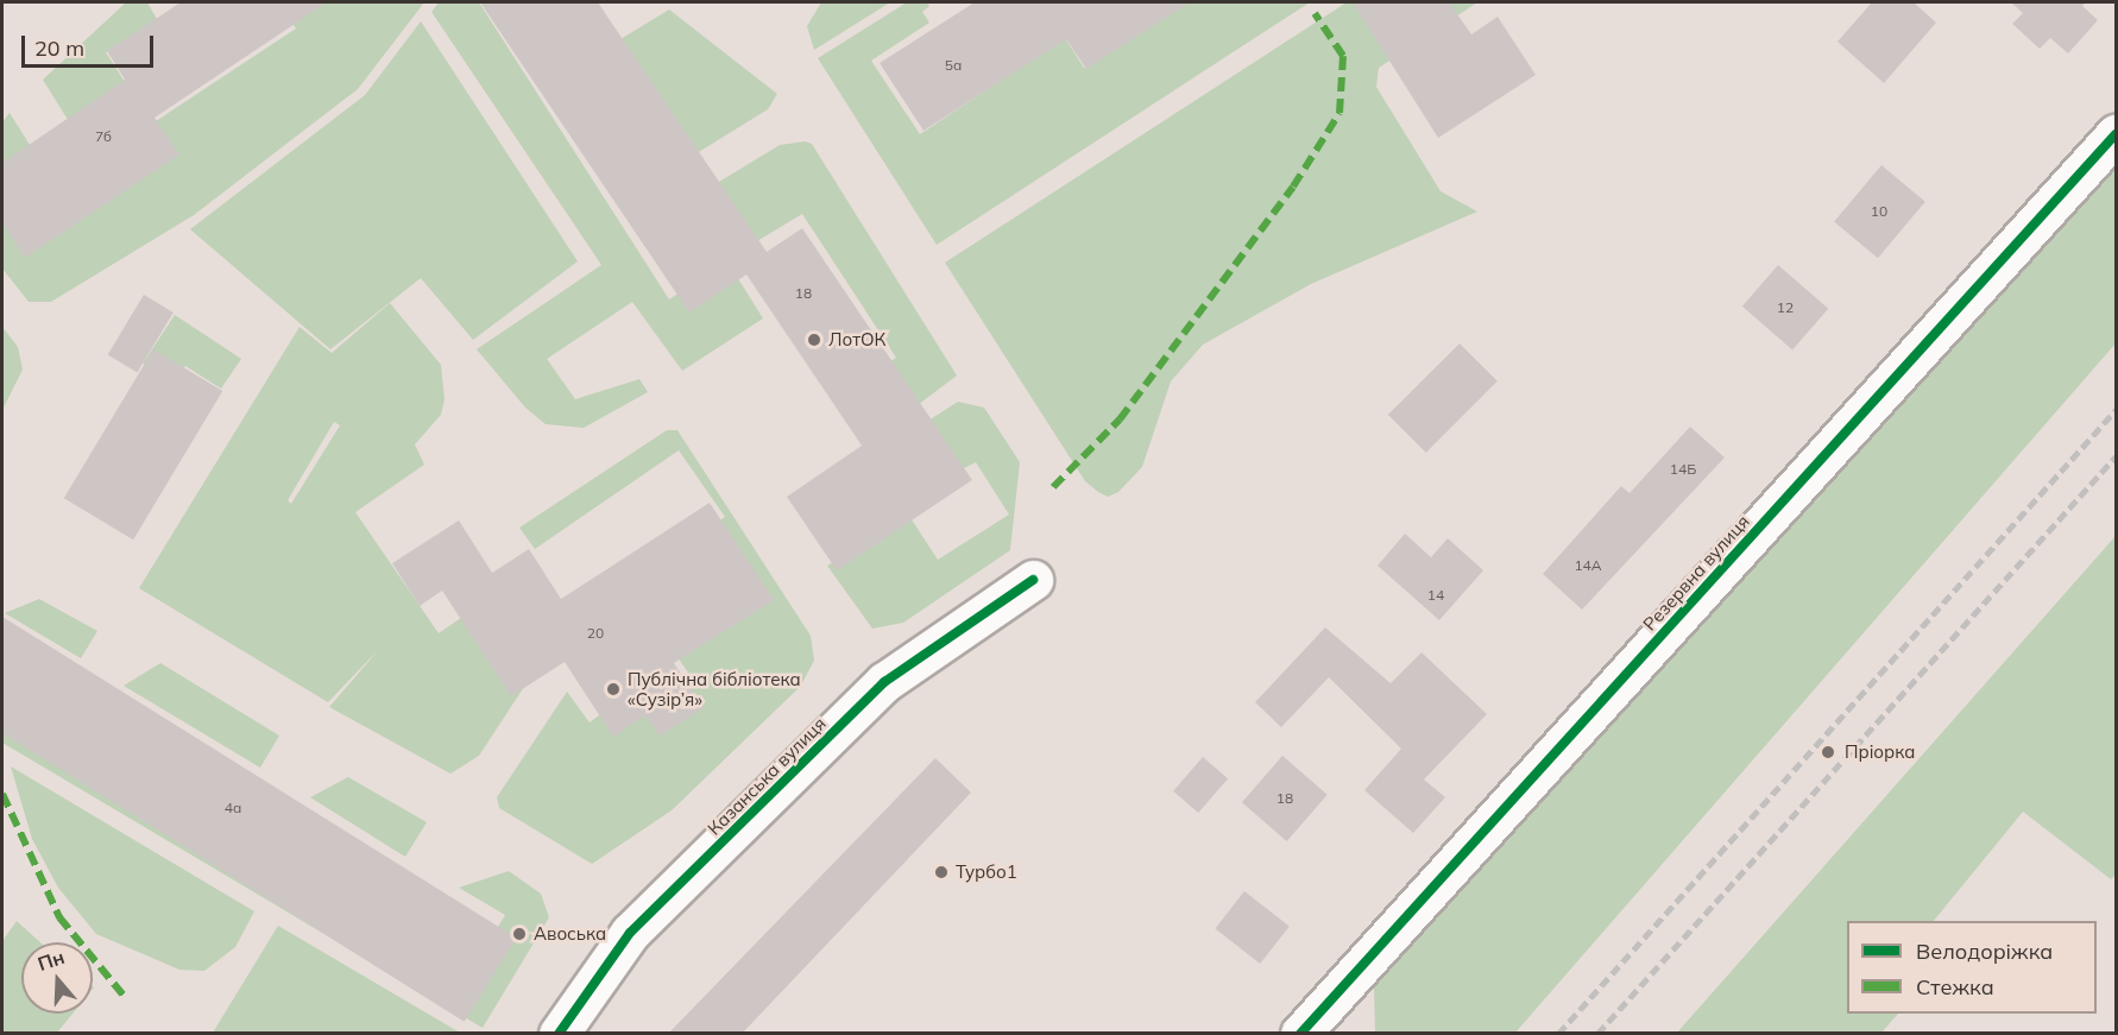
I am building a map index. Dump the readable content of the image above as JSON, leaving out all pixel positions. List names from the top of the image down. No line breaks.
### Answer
{"streets":{"street":["Резервна вулиця","Казанська вулиця"]},"places":["ЛотОК","Публічна бібліотека «Сузір’я»","Пріорка","Турбо1","Авоська"],"house_numbers":["5а","7б","10","18","12","14Б","14А","14","20","18","4а"],"legend":["Велодоріжка","Стежка"],"scale_bar":"20 m","north":"top"}
